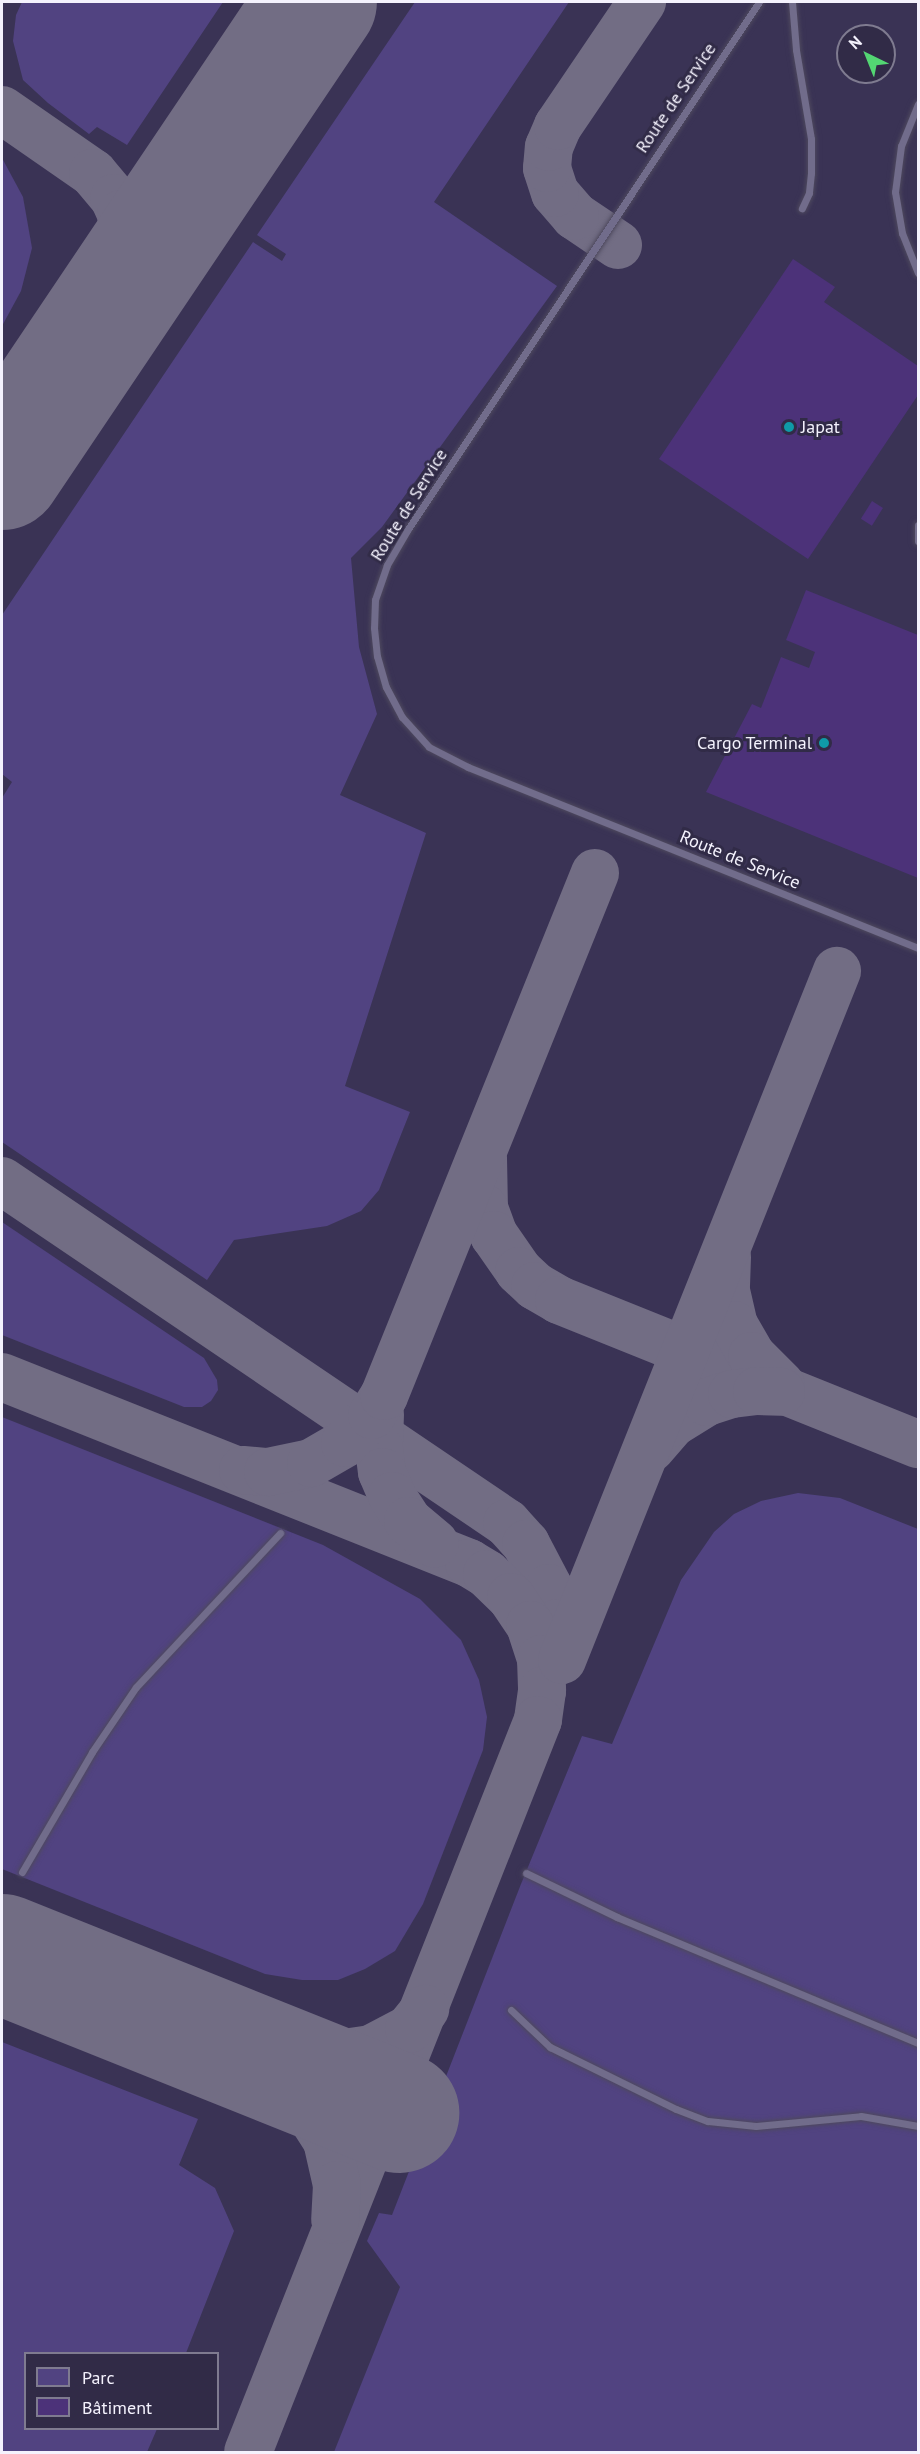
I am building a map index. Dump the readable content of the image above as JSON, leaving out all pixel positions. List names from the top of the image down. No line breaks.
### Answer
{"streets":{"lane":["Route de Service"]},"places":["Japat","Cargo Terminal"],"legend":["Parc","Bâtiment"],"north":"top left"}
